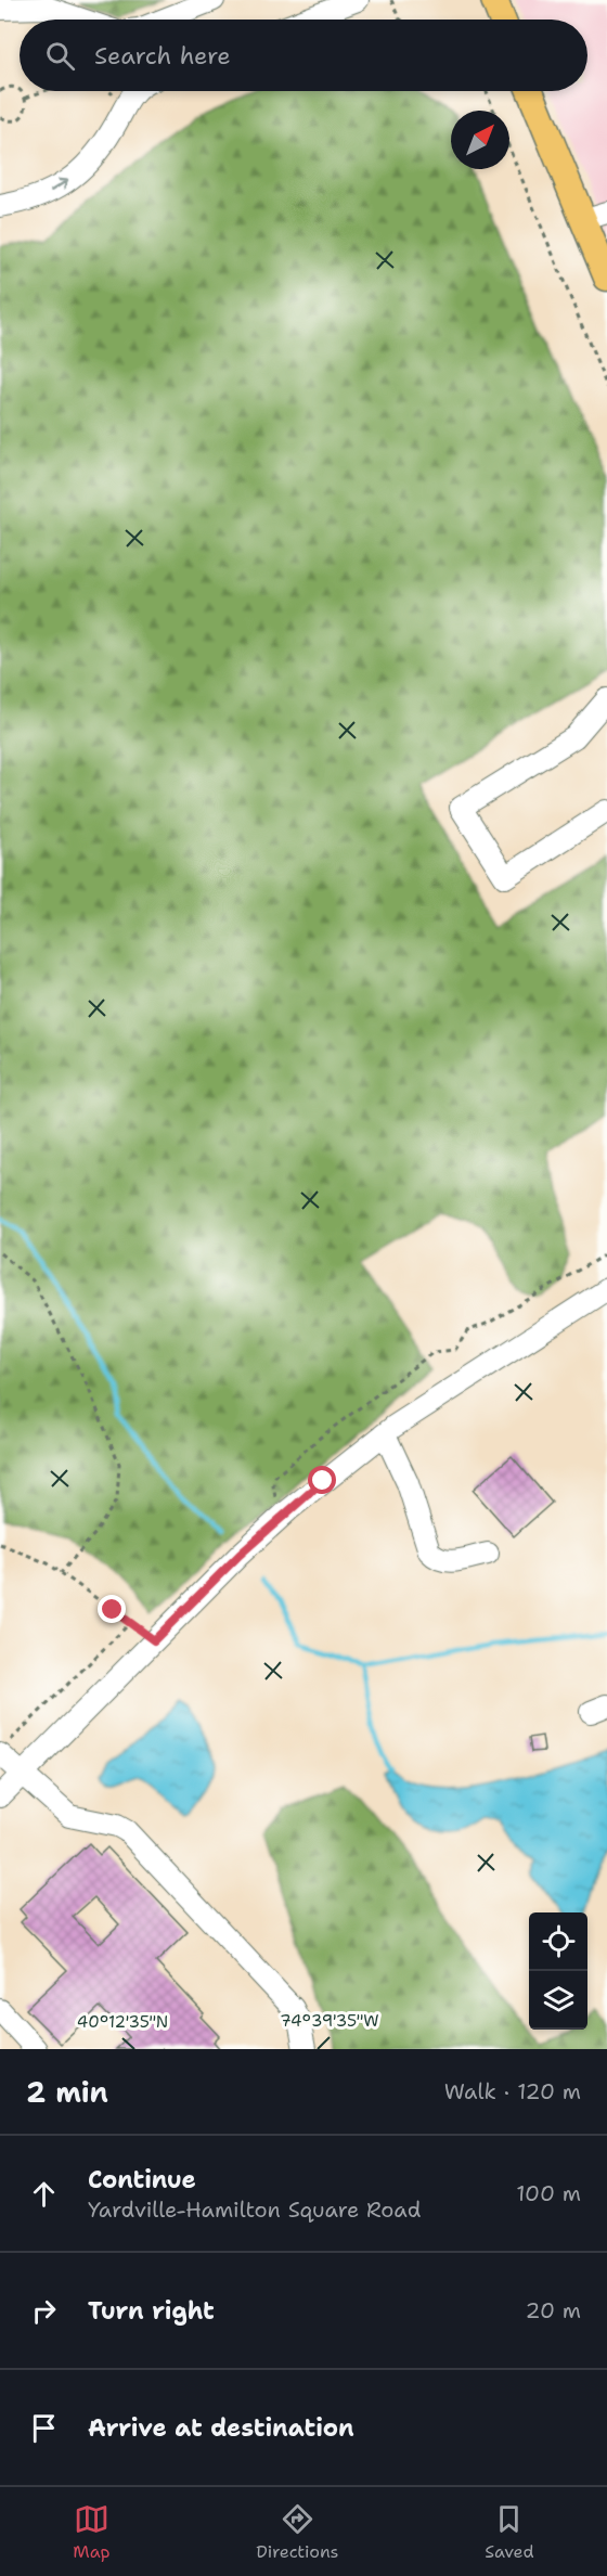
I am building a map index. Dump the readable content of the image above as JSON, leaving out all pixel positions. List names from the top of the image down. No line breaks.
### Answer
{"north":"top right","page":{"search":"Search here","heading":["2 min","Walk · 120 m"],"list":[["Continue","Yardville-Hamilton Square Road","100 m"],["Turn right","20 m"],"Arrive at destination"],"nav":["Map","Directions","Saved"]},"coordinates":["74°39'35\"W","40°12'35\"N"]}
